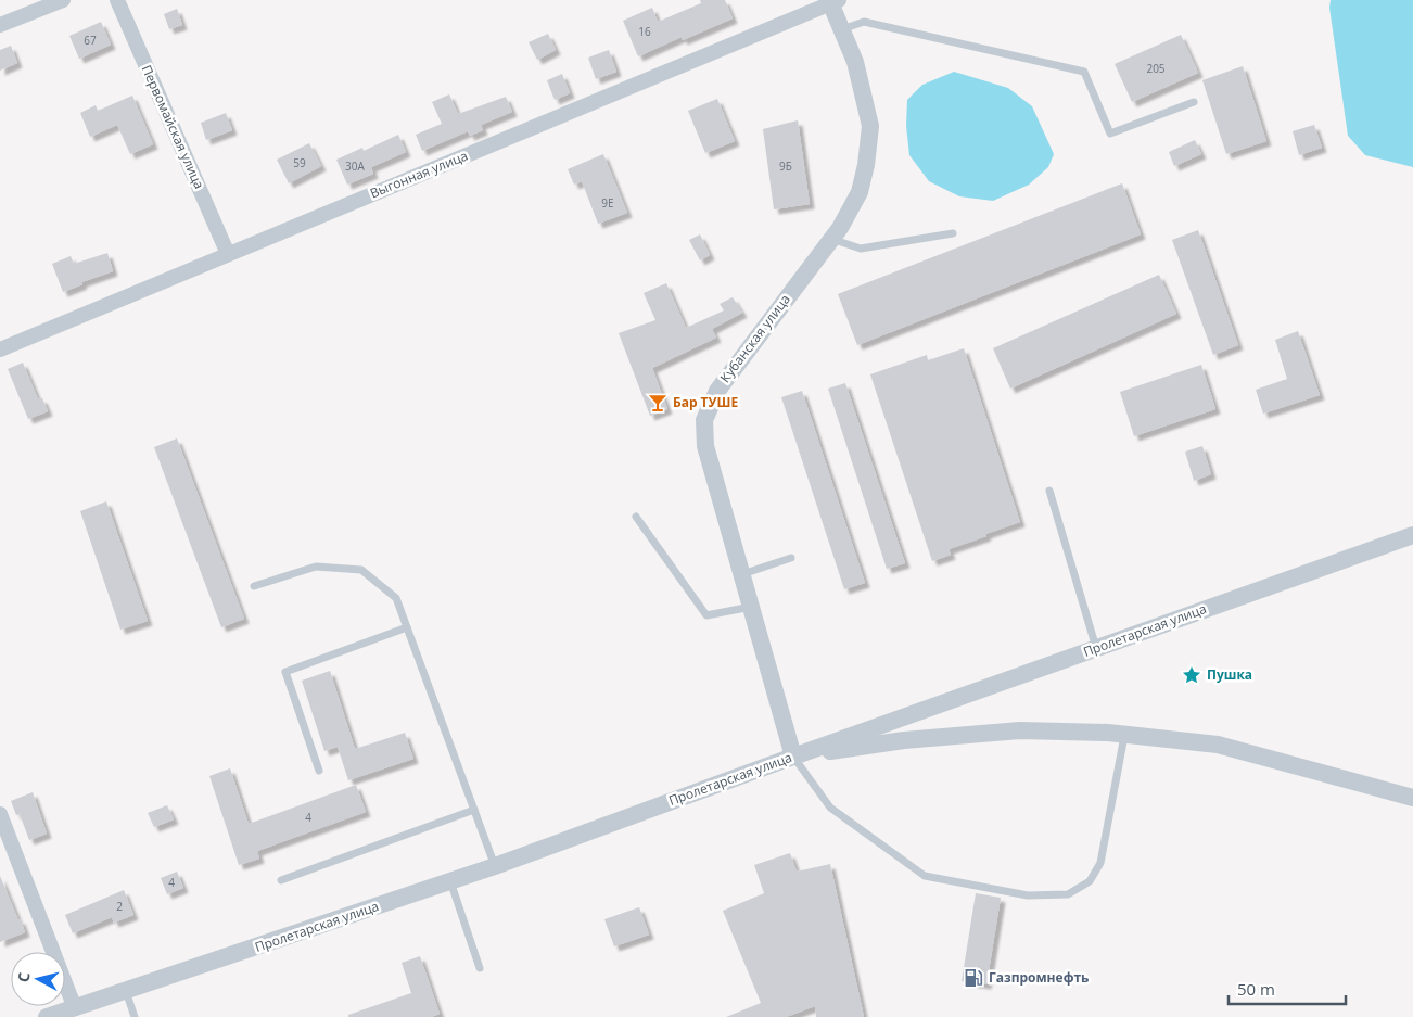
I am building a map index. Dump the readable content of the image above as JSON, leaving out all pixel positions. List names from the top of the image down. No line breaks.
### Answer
{"streets":{"street":["Первомайская улица","Выгонная улица","Кубанская улица","Пролетарская улица"]},"crossings":[["Первомайская улица","Выгонная улица"],["Выгонная улица","Кубанская улица"],["Кубанская улица","Пролетарская улица"]],"places":{"bar":["Бар ТУШЕ"],"place":["Пушка"],"fuel station":["Газпромнефть"]},"house_numbers":["16","67","205","59","30А","9Б","9Е","4","4","2"],"scale_bar":"50 m","north":"left"}
